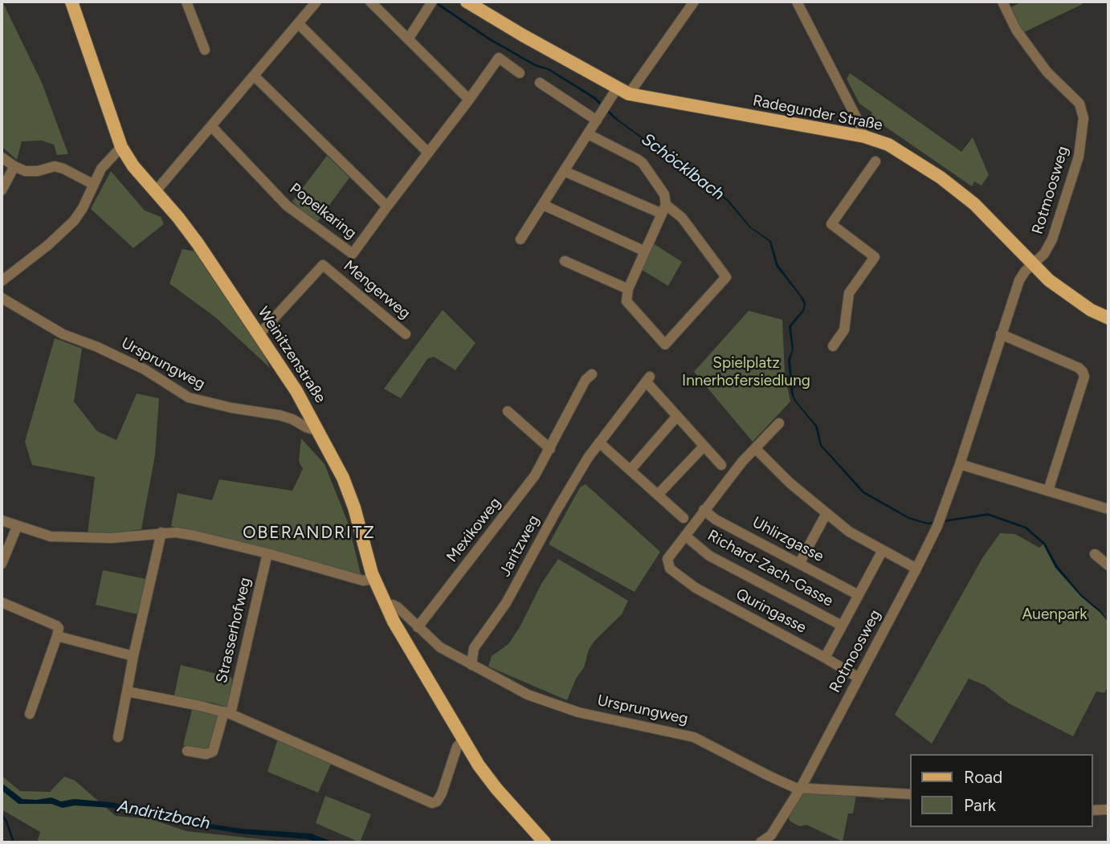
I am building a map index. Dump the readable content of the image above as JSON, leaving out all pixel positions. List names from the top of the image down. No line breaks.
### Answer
{"streets":{"main road":["Radegunder Straße","Weinitzenstraße"],"street":["Rotmoosweg","Popelkaring","Mengerweg","Ursprungweg","Mexikoweg","Uhlirzgasse","Jaritzweg","Richard-Zach-Gasse","Quringasse","Strasserhofweg"]},"crossings":[["Radegunder Straße","Rotmoosweg"],["Rotmoosweg","Ursprungweg"],["Rotmoosweg","Quringasse"],["Mengerweg","Weinitzenstraße"],["Weinitzenstraße","Ursprungweg"],["Ursprungweg","Mexikoweg"],["Ursprungweg","Jaritzweg"],["Richard-Zach-Gasse","Quringasse"]],"districts":["OBERANDRITZ"],"water":["Schöcklbach","Andritzbach"],"parks":["Spielplatz Innerhofersiedlung","Auenpark"],"legend":["Road","Park"]}
